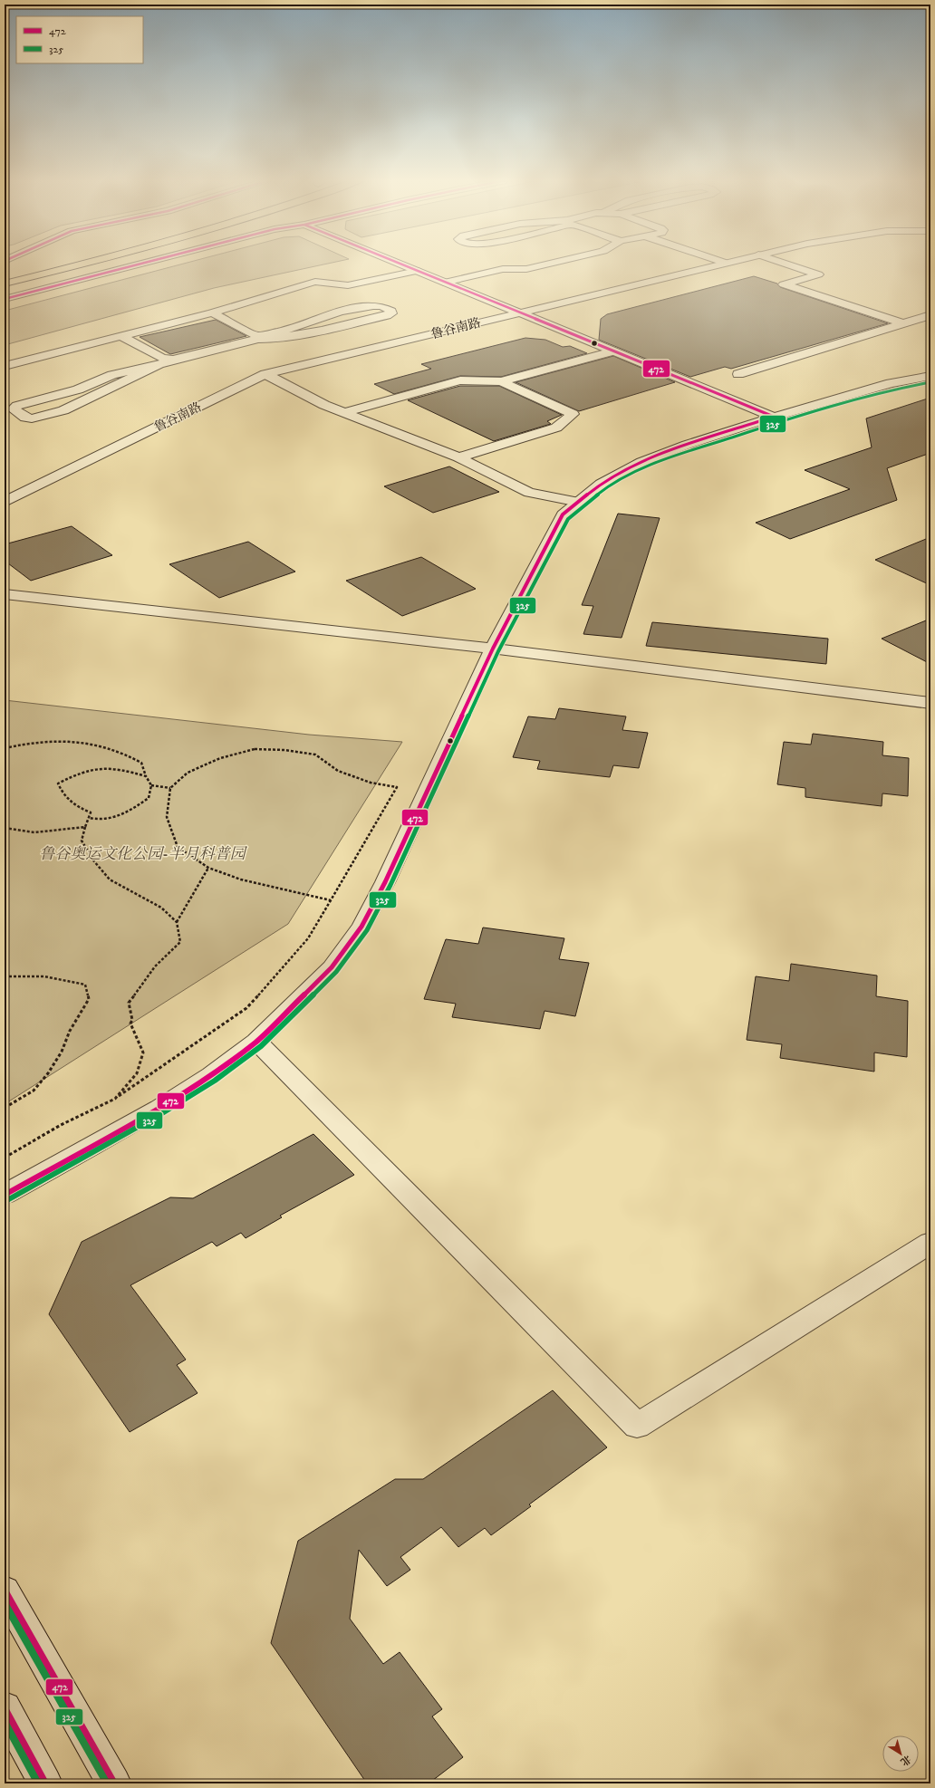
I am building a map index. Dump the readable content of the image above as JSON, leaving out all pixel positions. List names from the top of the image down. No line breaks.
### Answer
{"streets":{"street":["鲁谷南路"]},"parks":["鲁谷奥运文化公园-半月科普园"],"lines":["transit line 472","transit line 325"],"legend":["472","325"],"north":"bottom right"}
